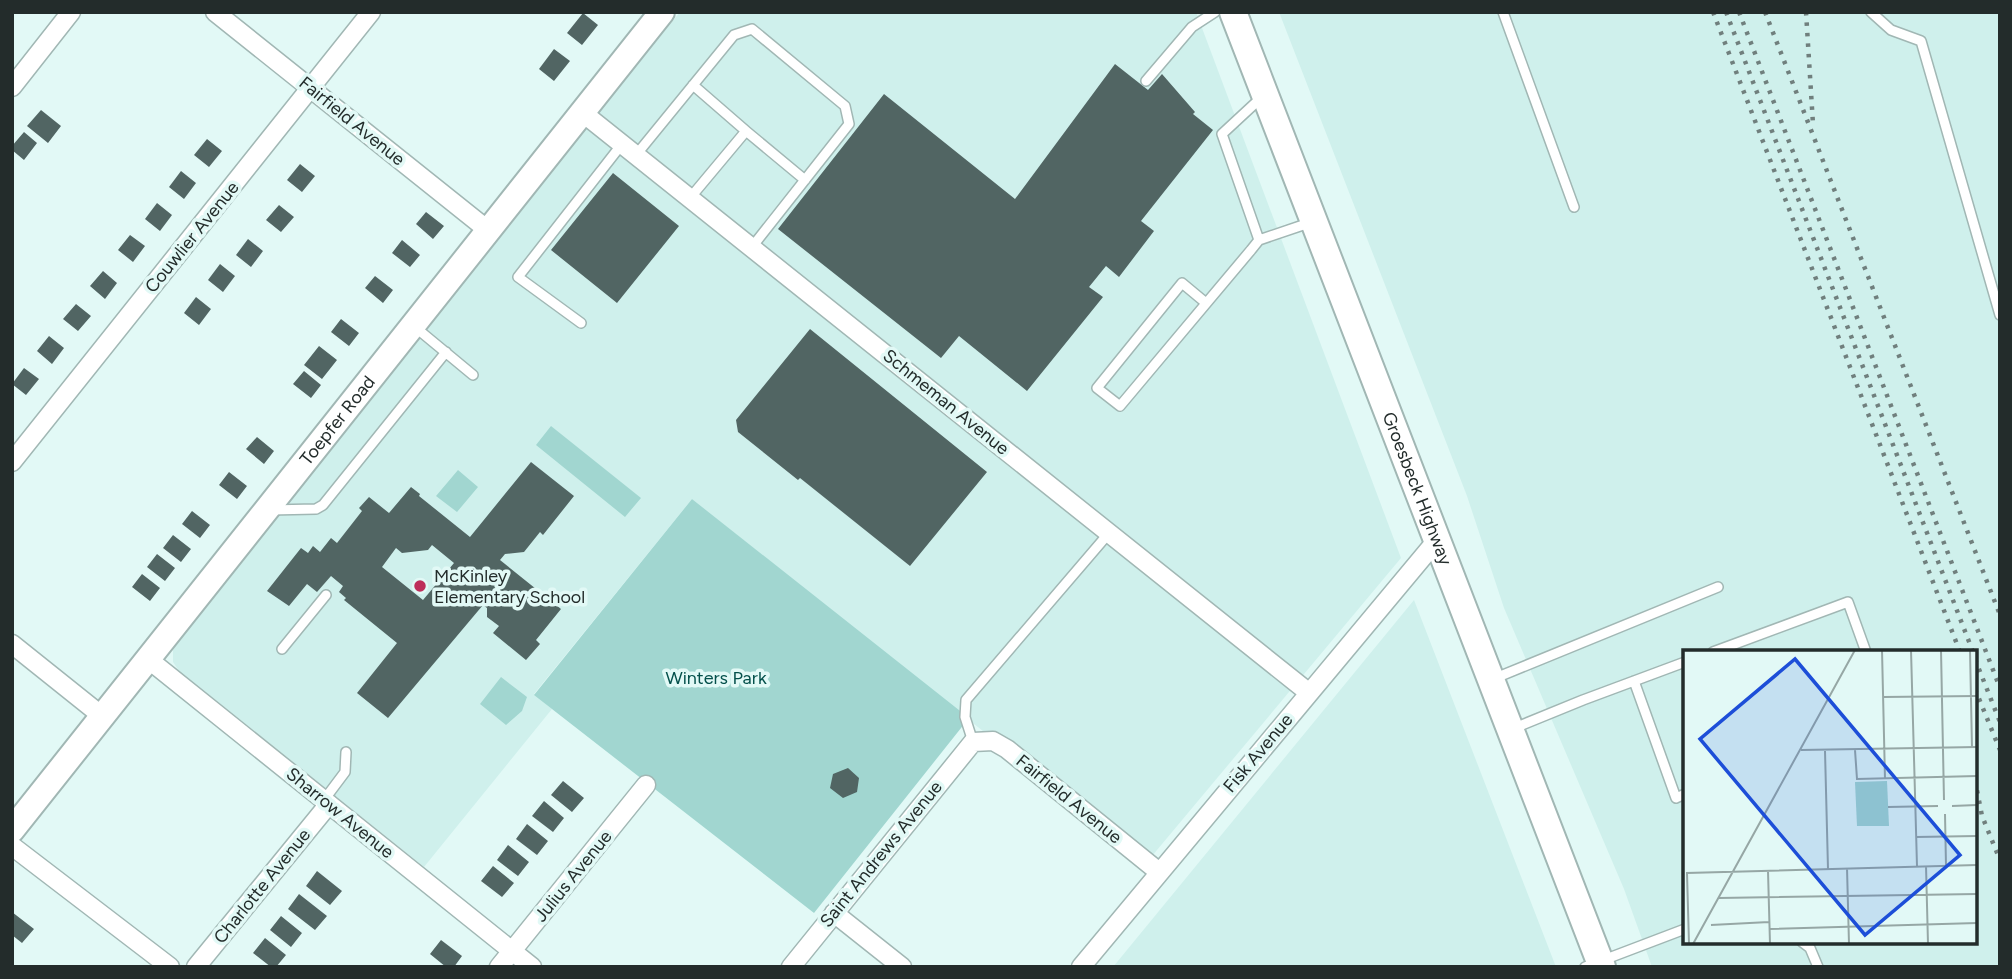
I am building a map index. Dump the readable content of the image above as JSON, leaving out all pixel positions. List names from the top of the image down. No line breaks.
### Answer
{"streets":{"main road":["Groesbeck Highway"],"street":["Fairfield Avenue","Couwlier Avenue","Schmeman Avenue","Toepfer Road","Fisk Avenue","Sharrow Avenue","Saint Andrews Avenue","Julius Avenue","Charlotte Avenue"]},"crossings":[["Fairfield Avenue","Couwlier Avenue"],["Fairfield Avenue","Toepfer Road"],["Fairfield Avenue","Fisk Avenue"],["Fairfield Avenue","Saint Andrews Avenue"],["Schmeman Avenue","Toepfer Road"],["Schmeman Avenue","Fisk Avenue"],["Toepfer Road","Sharrow Avenue"],["Groesbeck Highway","Fisk Avenue"],["Sharrow Avenue","Julius Avenue"],["Sharrow Avenue","Charlotte Avenue"]],"parks":["Winters Park"],"places":["McKinley Elementary School"]}
